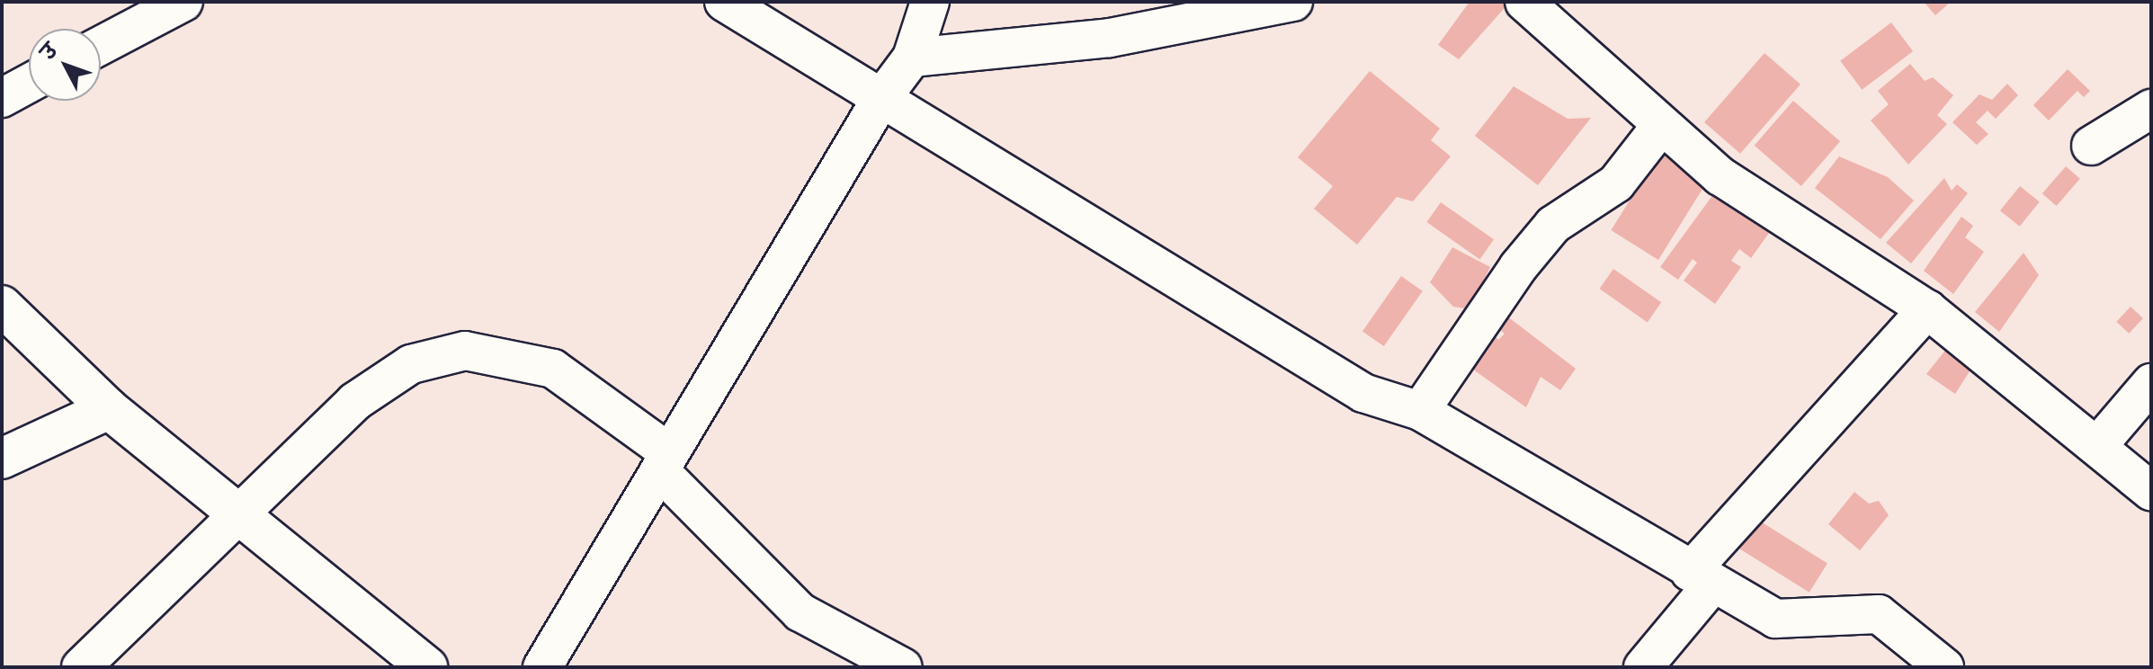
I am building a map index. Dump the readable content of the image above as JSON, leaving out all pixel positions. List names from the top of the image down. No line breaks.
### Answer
{"north":"top left"}
